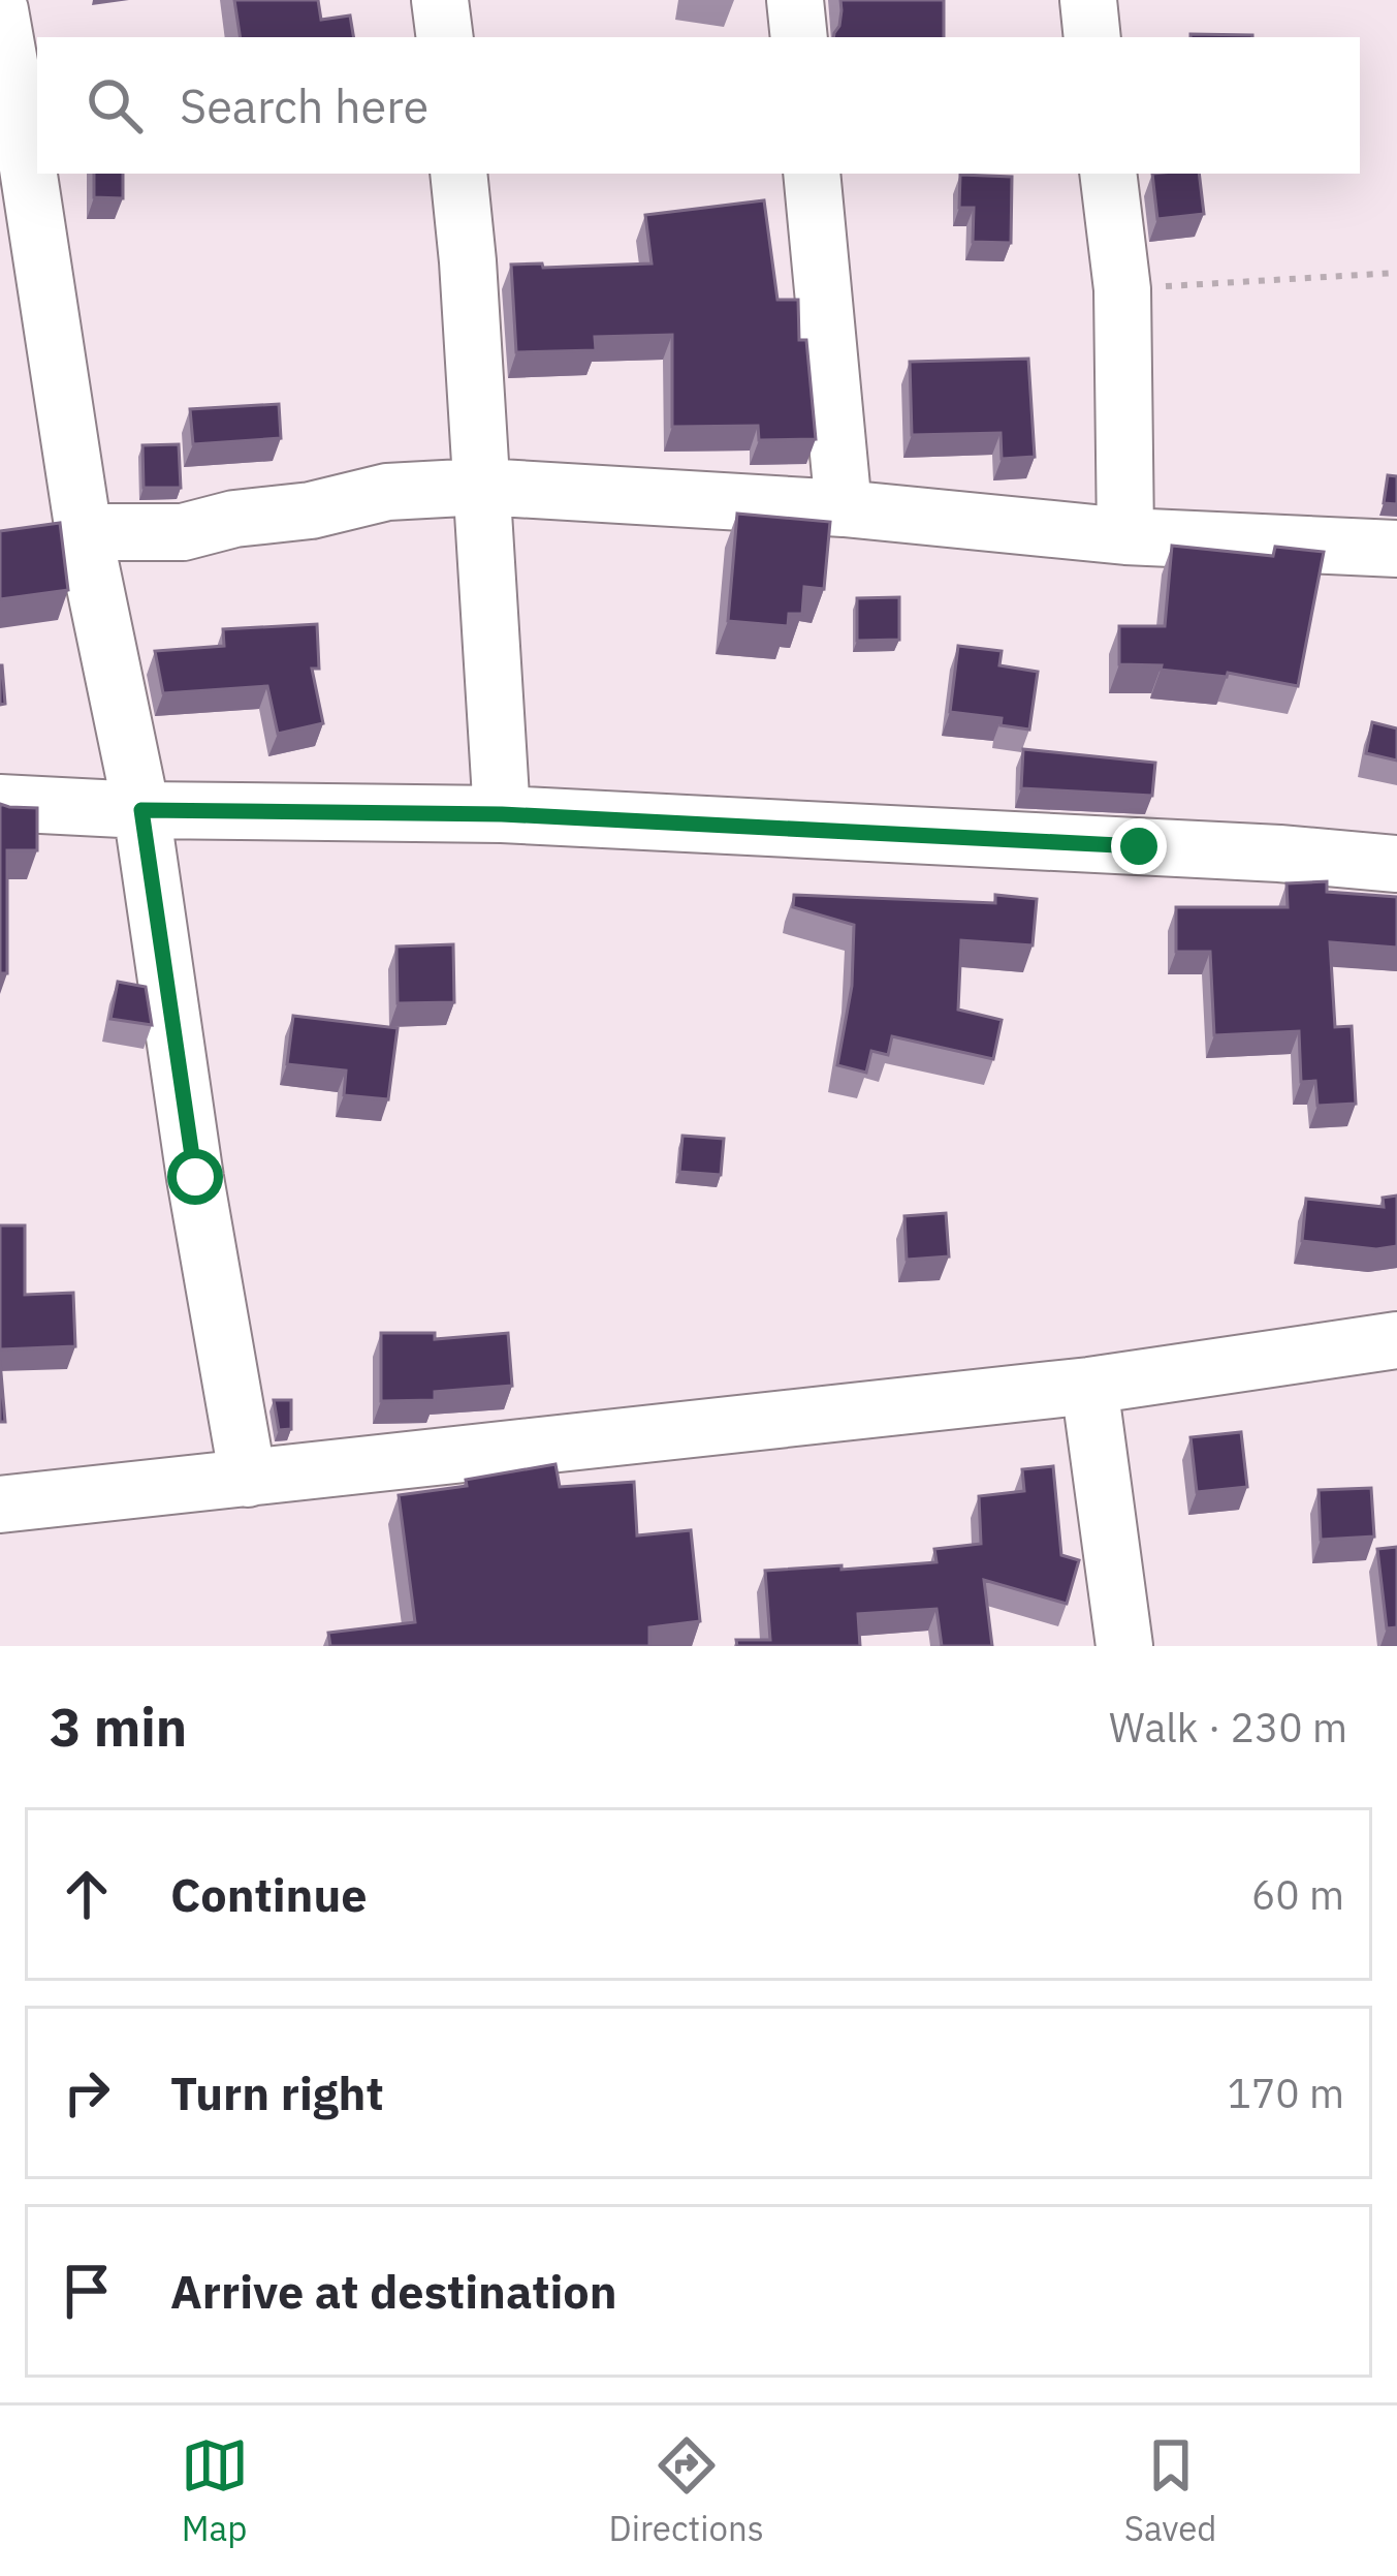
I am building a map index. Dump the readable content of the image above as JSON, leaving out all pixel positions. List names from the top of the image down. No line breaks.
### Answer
{"page":{"search":"Search here","heading":["3 min","Walk · 230 m"],"list":[["Continue","60 m"],["Turn right","170 m"],"Arrive at destination"],"nav":["Map","Directions","Saved"]}}
